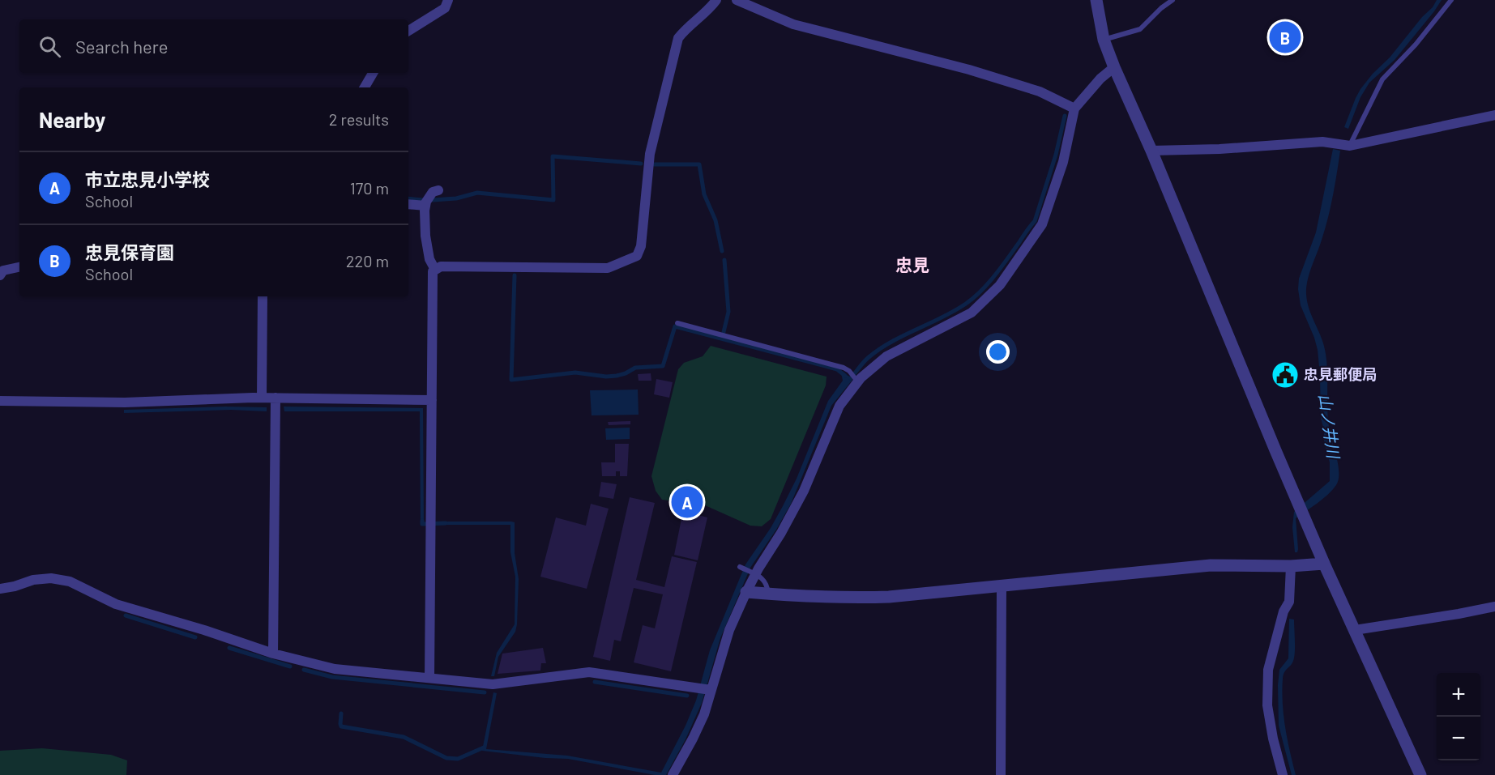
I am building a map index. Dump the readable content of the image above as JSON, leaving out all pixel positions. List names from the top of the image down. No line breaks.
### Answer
{"districts":["忠見"],"water":["山ノ井川"],"places":{"public building":["忠見郵便局"]},"page":{"pins":["B","A"],"search":"Search here","heading":["Nearby","2 results"],"list":[{"mark":"A","name":"市立忠見小学校","note":"School","value":"170 m"},{"mark":"B","name":"忠見保育園","note":"School","value":"220 m"}],"map_buttons":["+","−"]}}
